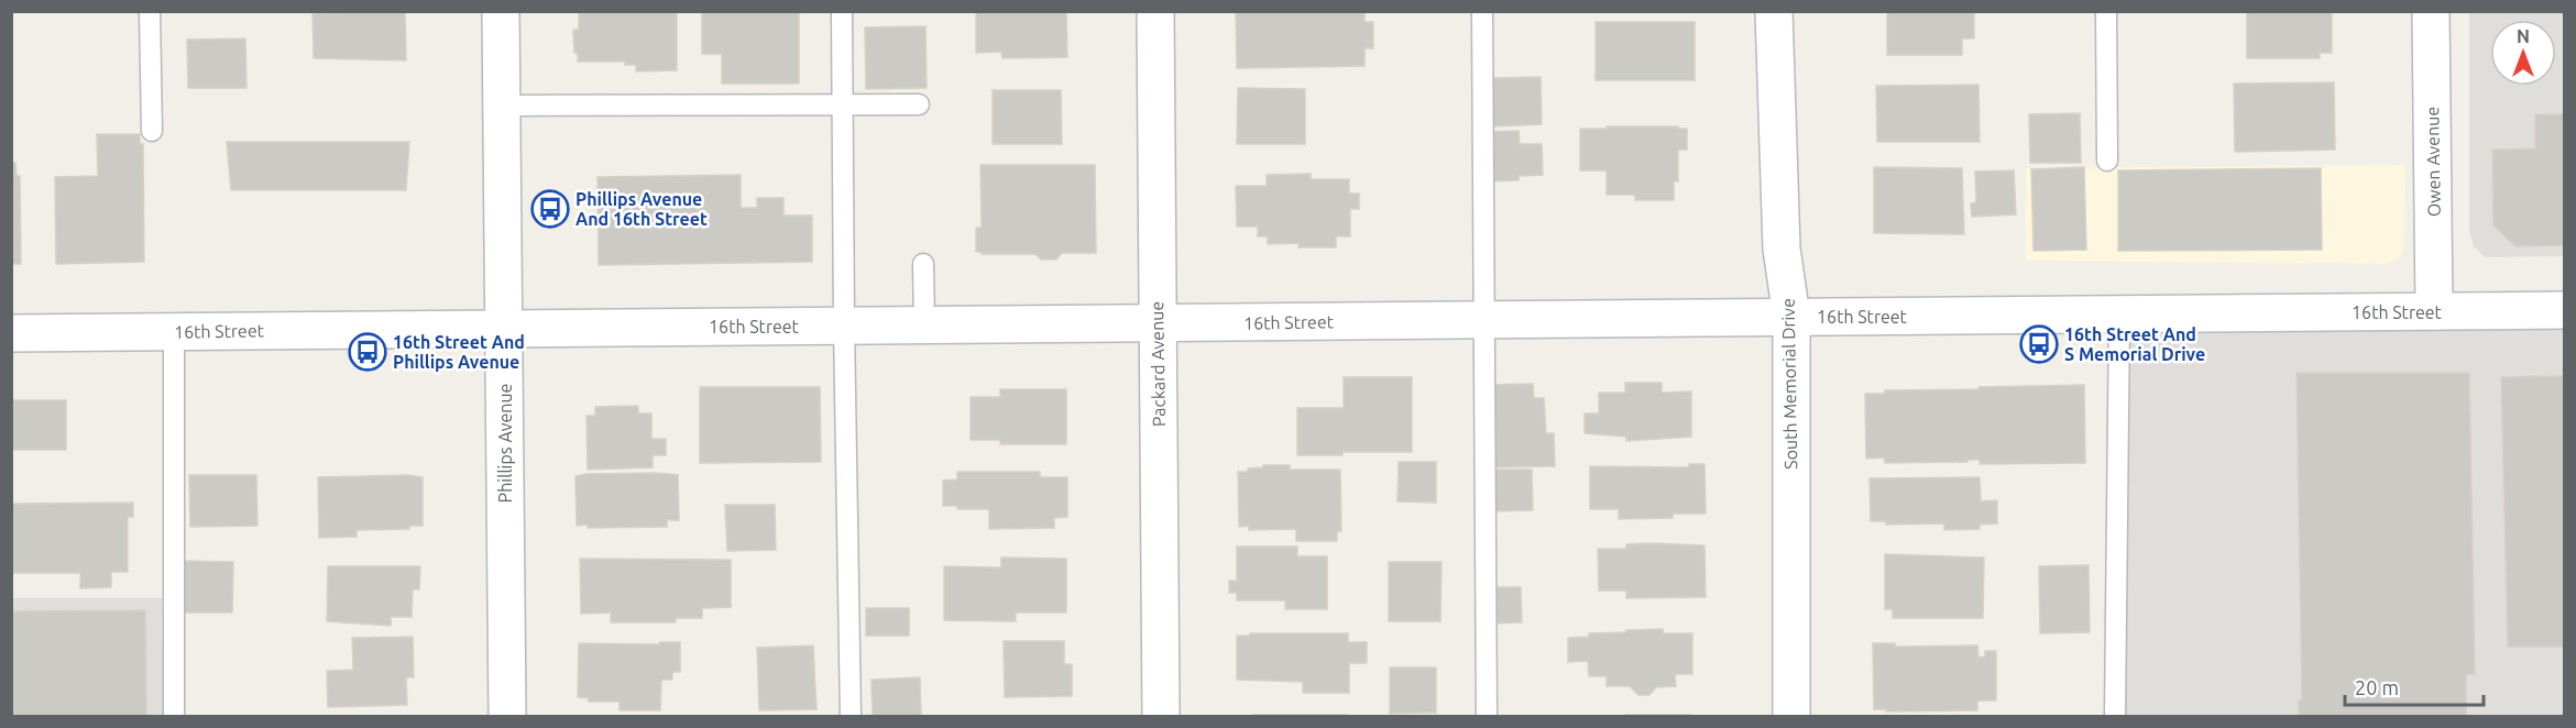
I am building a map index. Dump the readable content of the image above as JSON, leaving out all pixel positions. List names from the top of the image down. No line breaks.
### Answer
{"streets":{"street":["Owen Avenue","16th Street","Packard Avenue","South Memorial Drive","Phillips Avenue"]},"crossings":[["Owen Avenue","16th Street"],["16th Street","Packard Avenue"],["16th Street","South Memorial Drive"],["16th Street","Phillips Avenue"]],"places":{"bus stop":["Phillips Avenue And 16th Street","16th Street And S Memorial Drive","16th Street And Phillips Avenue"]},"scale_bar":"20 m","north":"top"}
